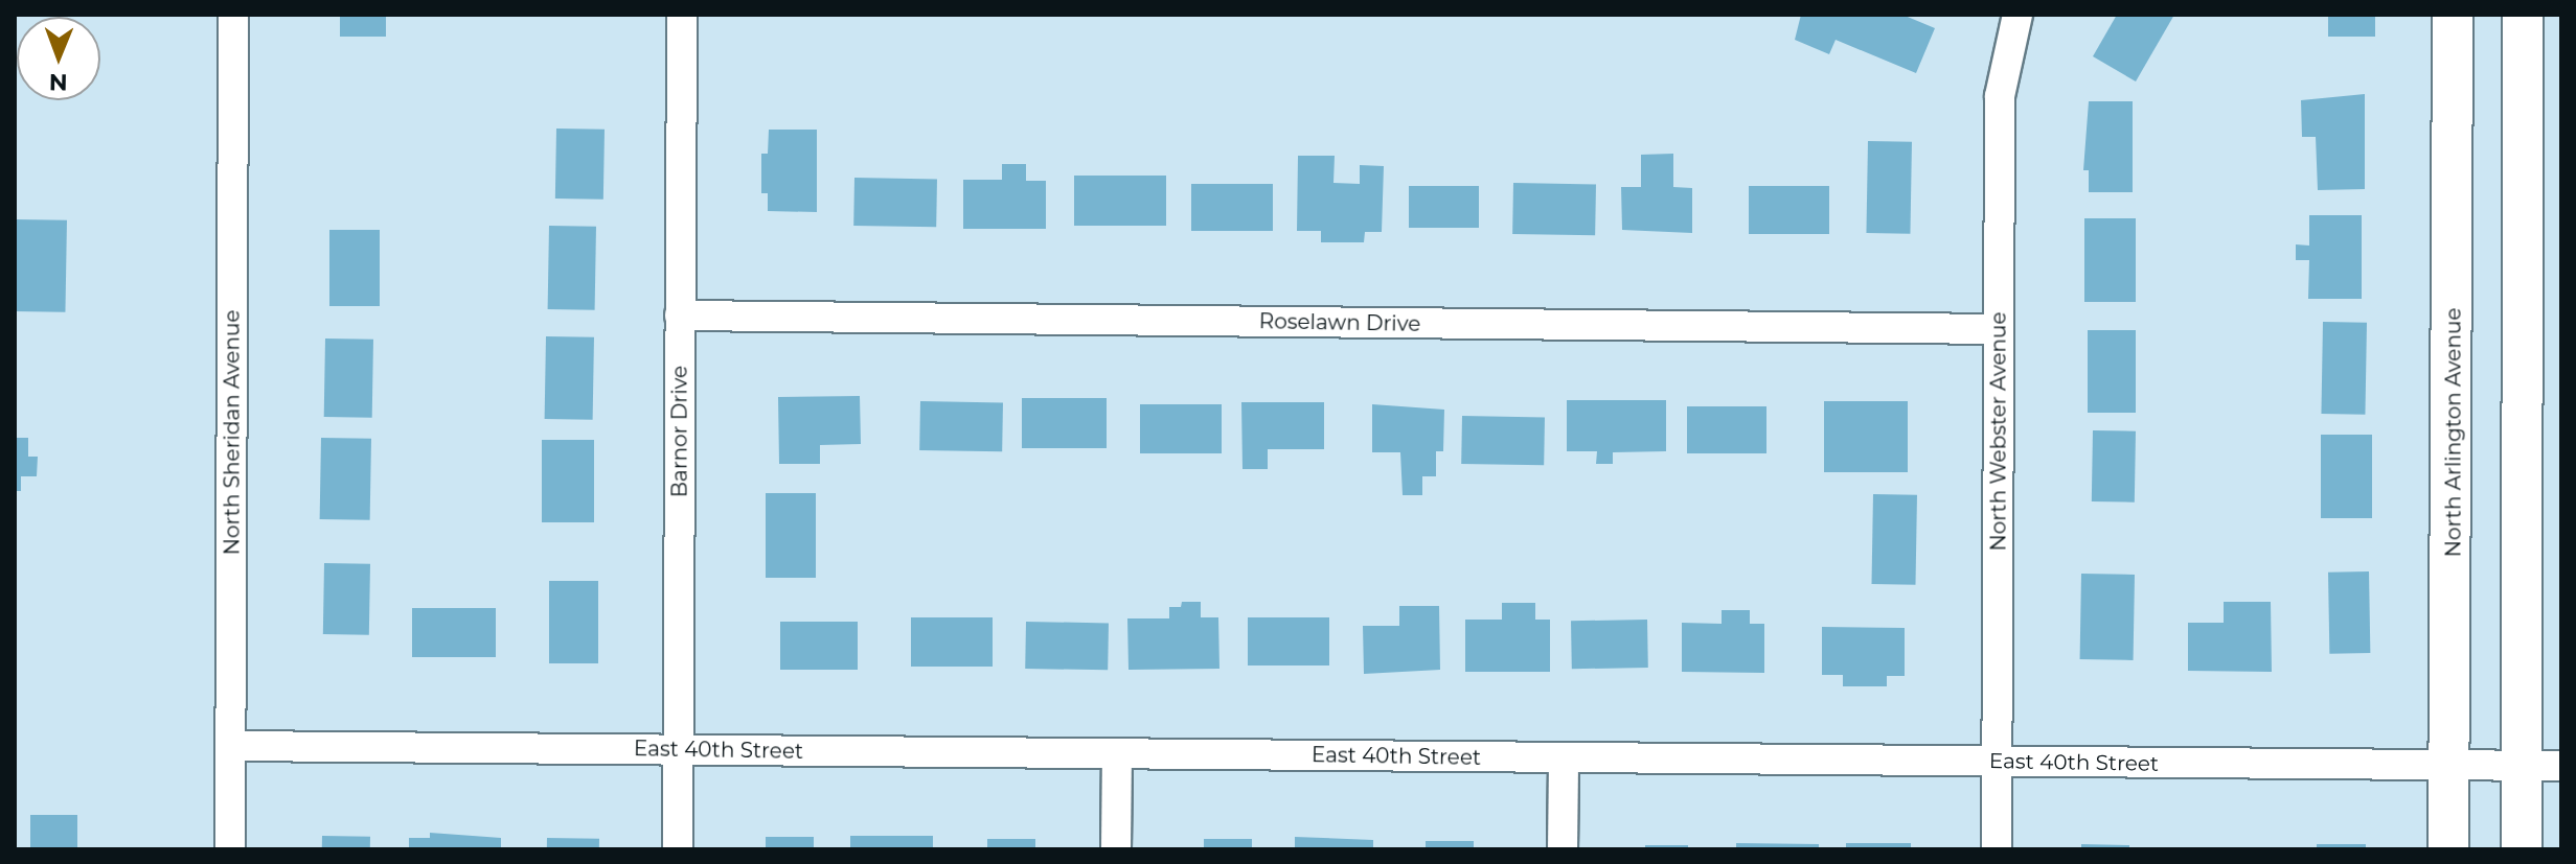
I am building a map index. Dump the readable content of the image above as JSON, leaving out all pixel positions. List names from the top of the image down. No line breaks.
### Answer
{"streets":{"main road":["North Arlington Avenue"],"street":["Roselawn Drive","Barnor Drive","North Webster Avenue","North Sheridan Avenue","East 40th Street"]},"crossings":[["Roselawn Drive","Barnor Drive"],["Roselawn Drive","North Webster Avenue"],["Barnor Drive","East 40th Street"],["North Webster Avenue","East 40th Street"],["North Sheridan Avenue","East 40th Street"],["North Arlington Avenue","East 40th Street"]],"north":"bottom"}
